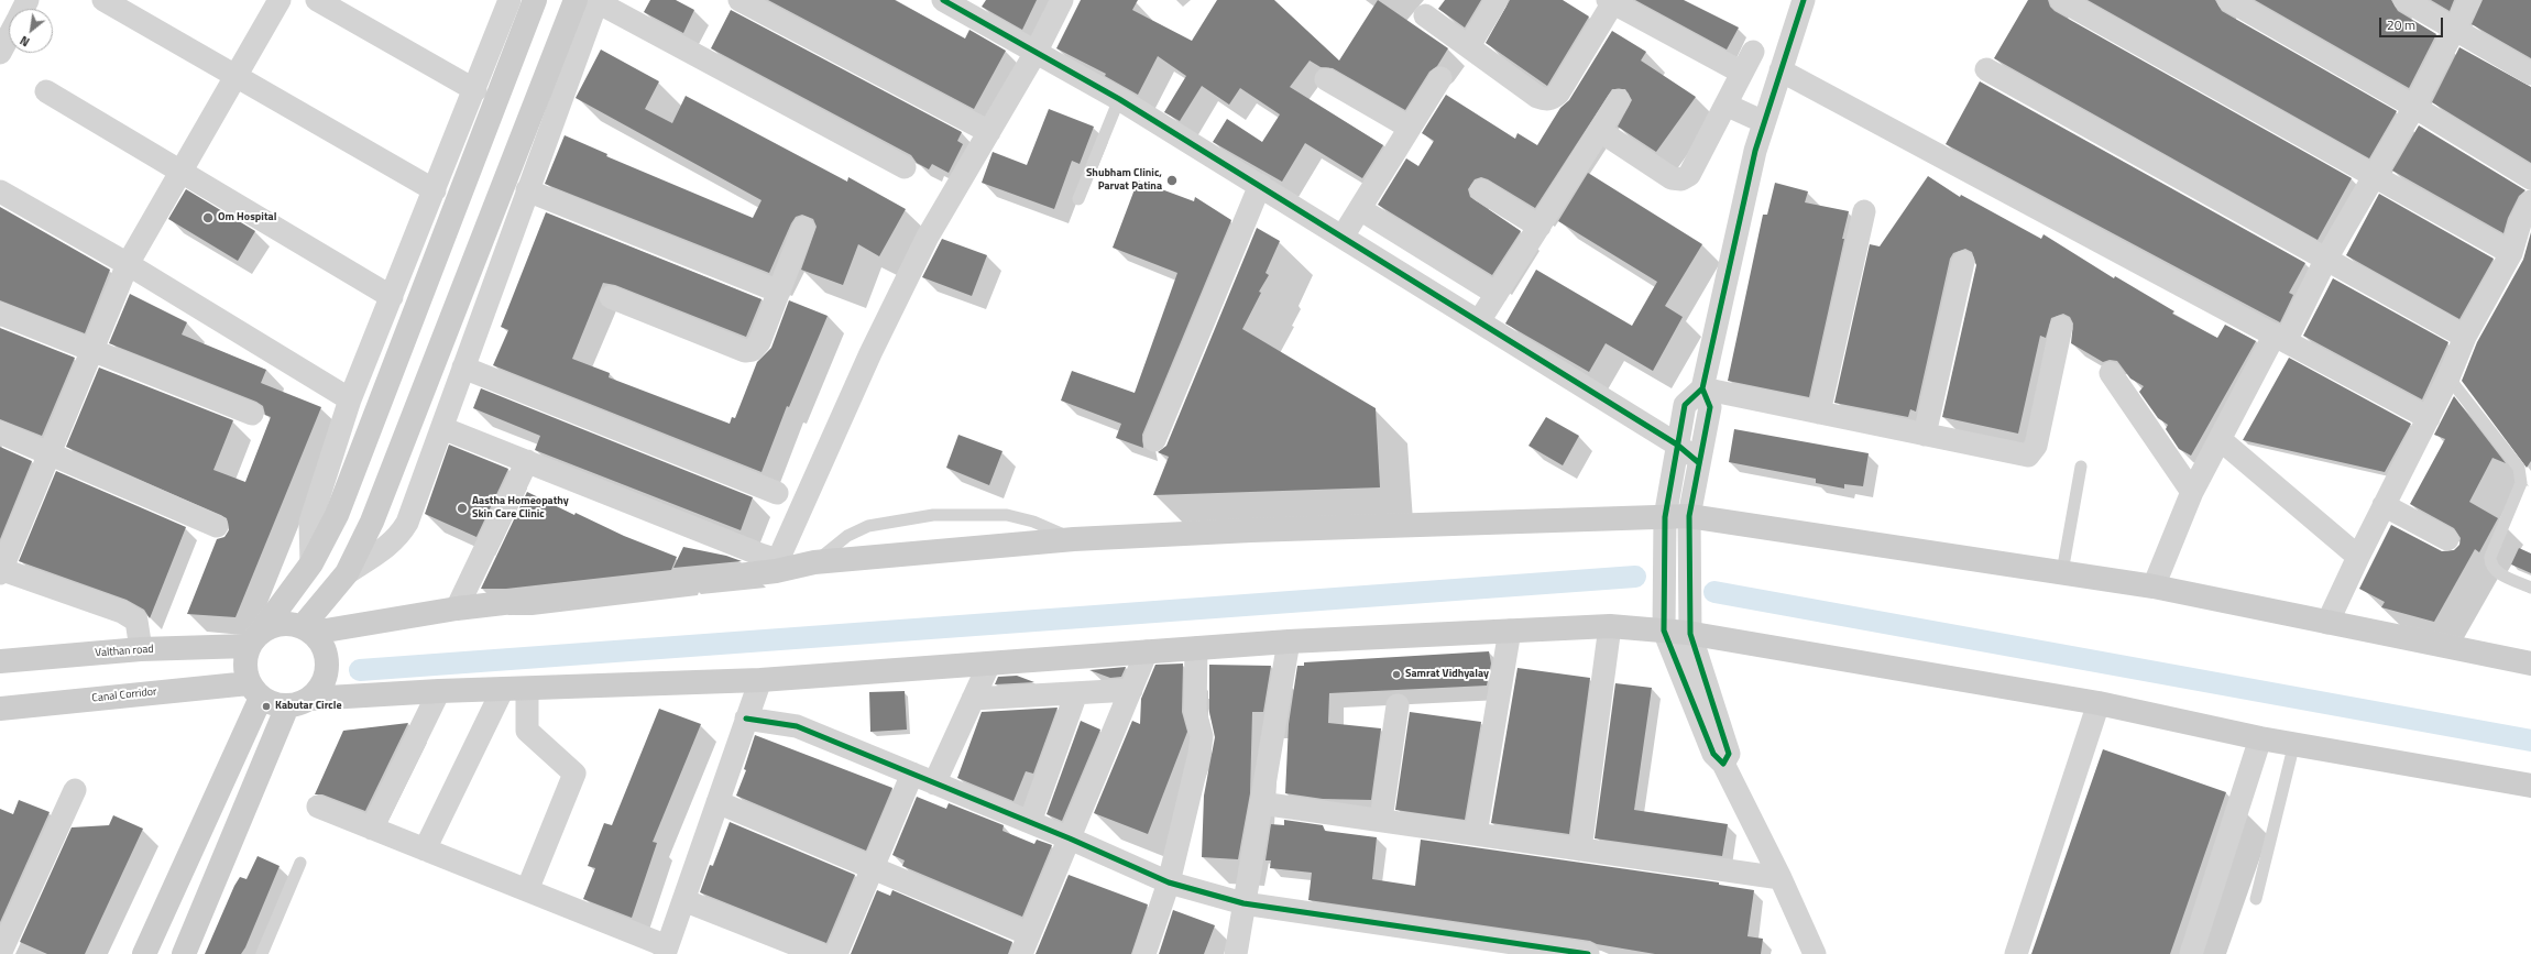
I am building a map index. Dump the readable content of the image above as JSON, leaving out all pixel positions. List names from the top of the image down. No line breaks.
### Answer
{"streets":{"main road":["Valthan road","Canal Corridor"]},"crossings":[["Valthan road","Canal Corridor"]],"places":["Shubham Clinic, Parvat Patina","Om Hospital","Aastha Homeopathy Skin Care Clinic","Samrat Vidhyalay","Kabutar Circle"],"scale_bar":"20 m","north":"bottom left"}
